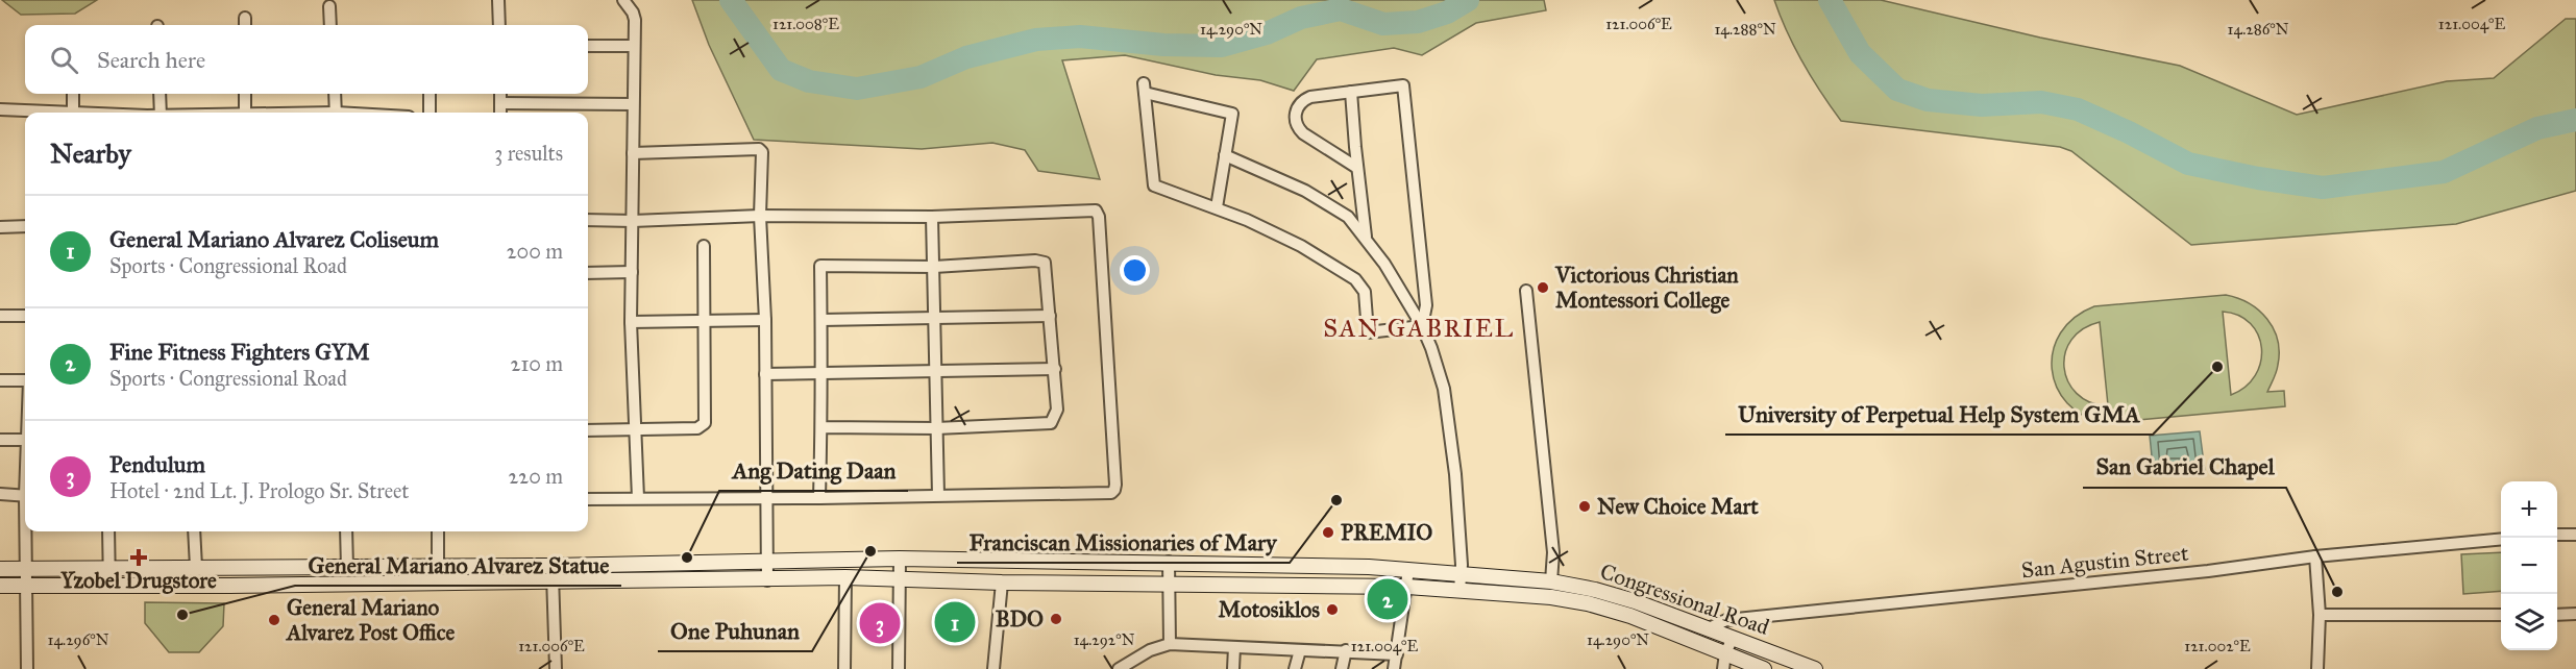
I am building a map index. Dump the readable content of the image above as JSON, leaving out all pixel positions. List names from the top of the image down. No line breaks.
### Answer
{"streets":{"main road":["Congressional Road"],"street":["San Agustin Street"]},"crossings":[["San Agustin Street","Congressional Road"]],"districts":["SAN GABRIEL"],"places":{"other":["Victorious Christian Montessori College","University of Perpetual Help System GMA","Franciscan Missionaries of Mary","New Choice Mart","PREMIO","One Puhunan","Ang Dating Daan","San Gabriel Chapel","Motosiklos","General Mariano Alvarez Statue","BDO","General Mariano Alvarez Post Office"],"health":["Yzobel Drugstore"]},"page":{"search":"Search here","heading":["Nearby","3 results"],"list":[{"mark":"1","name":"General Mariano Alvarez Coliseum","note":"Sports · Congressional Road","value":"200 m"},{"mark":"2","name":"Fine Fitness Fighters GYM","note":"Sports · Congressional Road","value":"210 m"},{"mark":"3","name":"Pendulum","note":"Hotel · 2nd Lt. J. Prologo Sr. Street","value":"220 m"}],"map_buttons":["+","−"],"pins":["2","1","3"]},"coordinates":["121.008°E","121.006°E","121.004°E","14.288°N","14.290°N","14.286°N","14.296°N","14.292°N","121.002°E"]}
